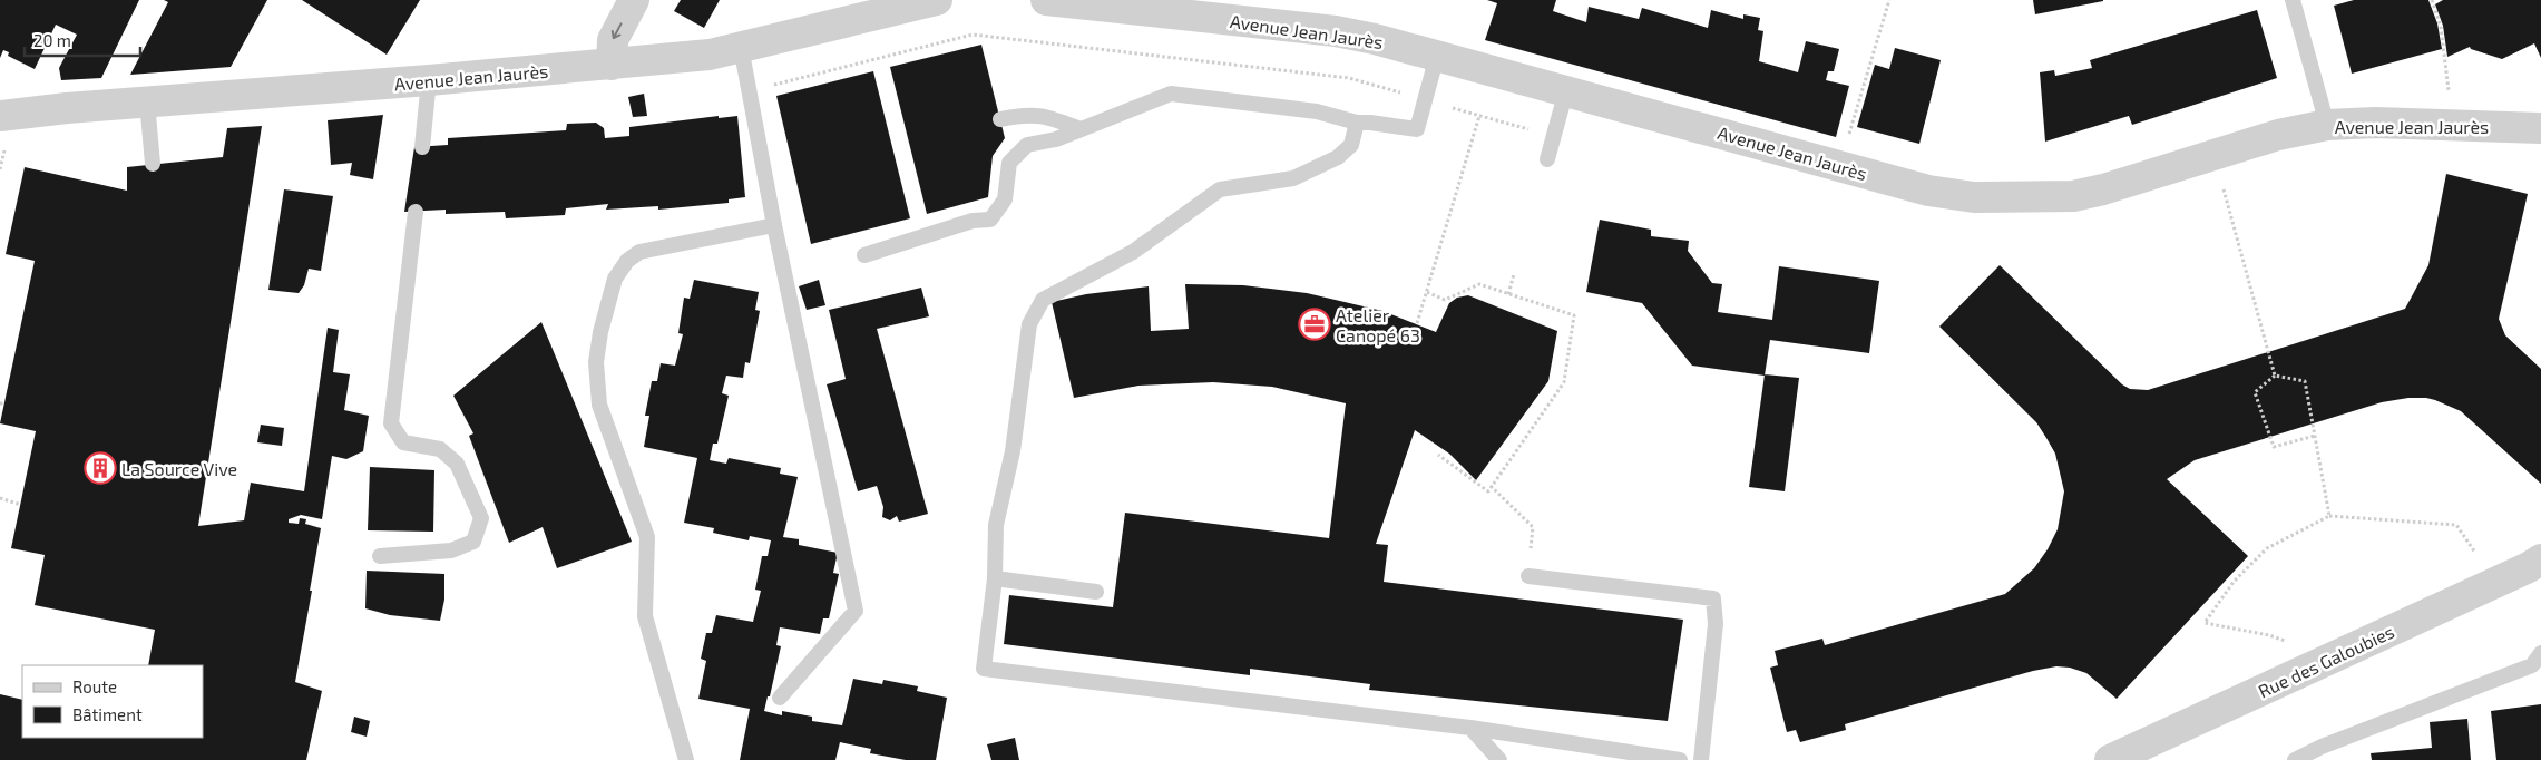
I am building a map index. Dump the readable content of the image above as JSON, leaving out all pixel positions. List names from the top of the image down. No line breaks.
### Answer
{"streets":{"street":["Avenue Jean Jaurès","Rue des Galoubies"]},"places":{"office":["Atelier Canopé 63"],"building":["La Source Vive"]},"legend":["Route","Bâtiment"],"scale_bar":"20 m"}
